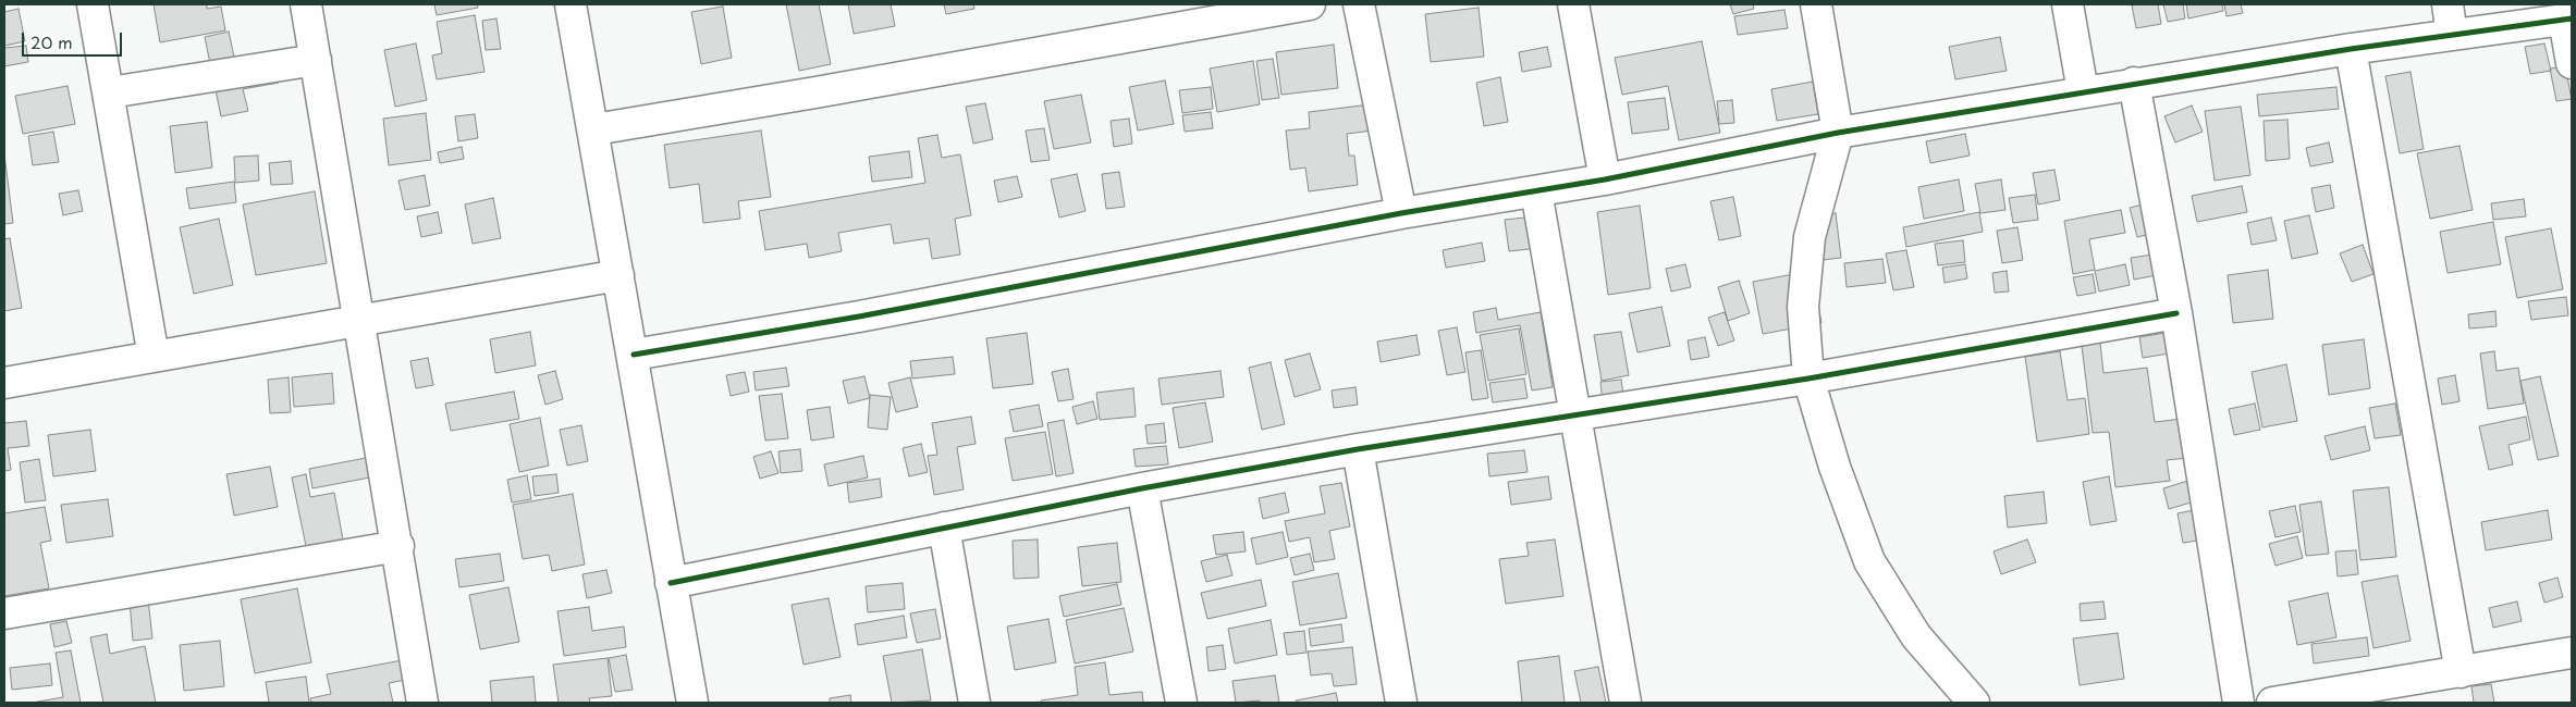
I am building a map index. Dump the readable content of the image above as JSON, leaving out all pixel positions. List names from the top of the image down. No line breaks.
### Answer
{"scale_bar":"20 m"}
